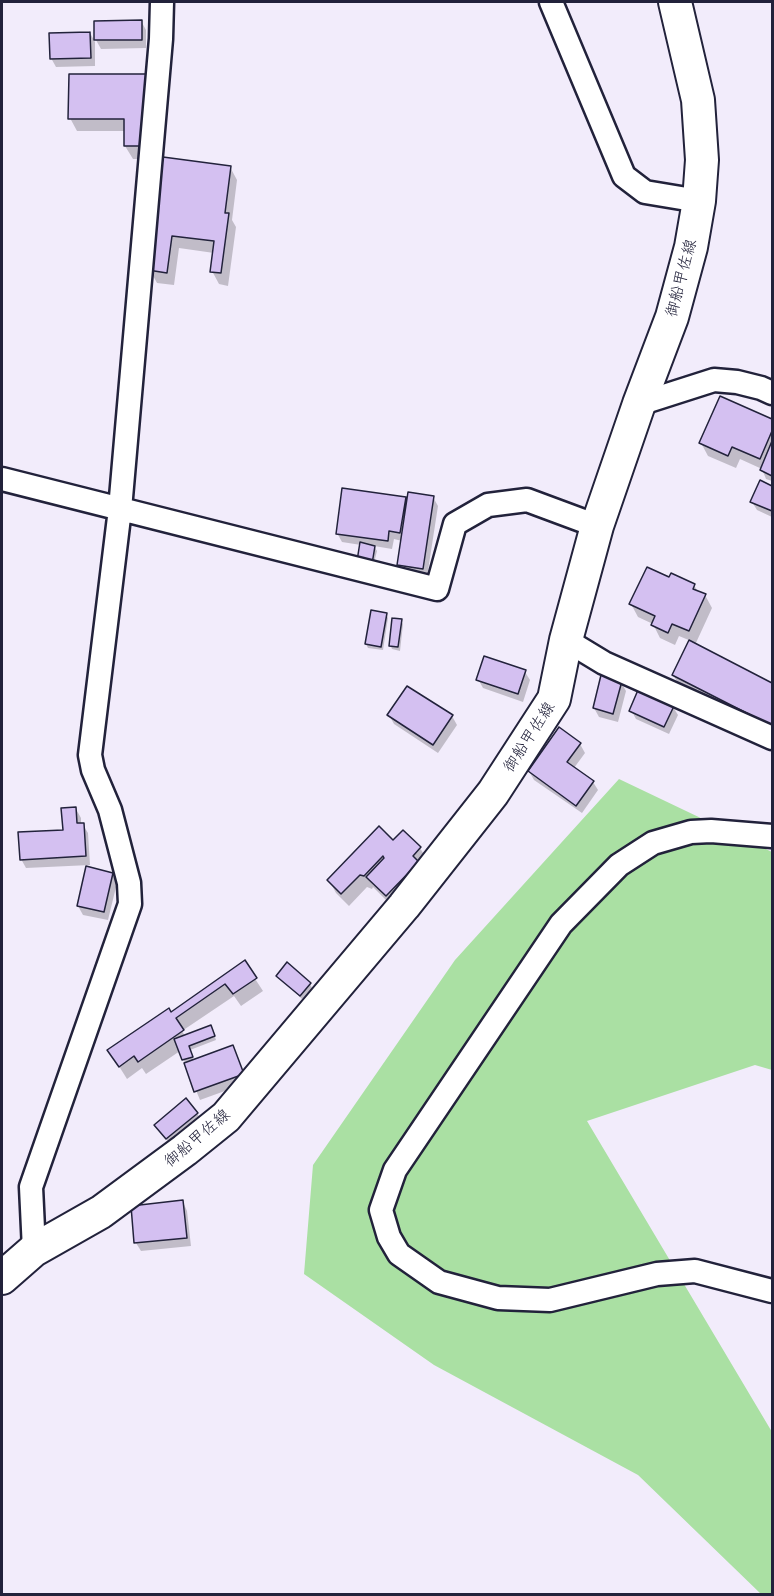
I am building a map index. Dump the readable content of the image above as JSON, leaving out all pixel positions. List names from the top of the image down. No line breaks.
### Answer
{"streets":{"main road":["御船甲佐線"]}}
